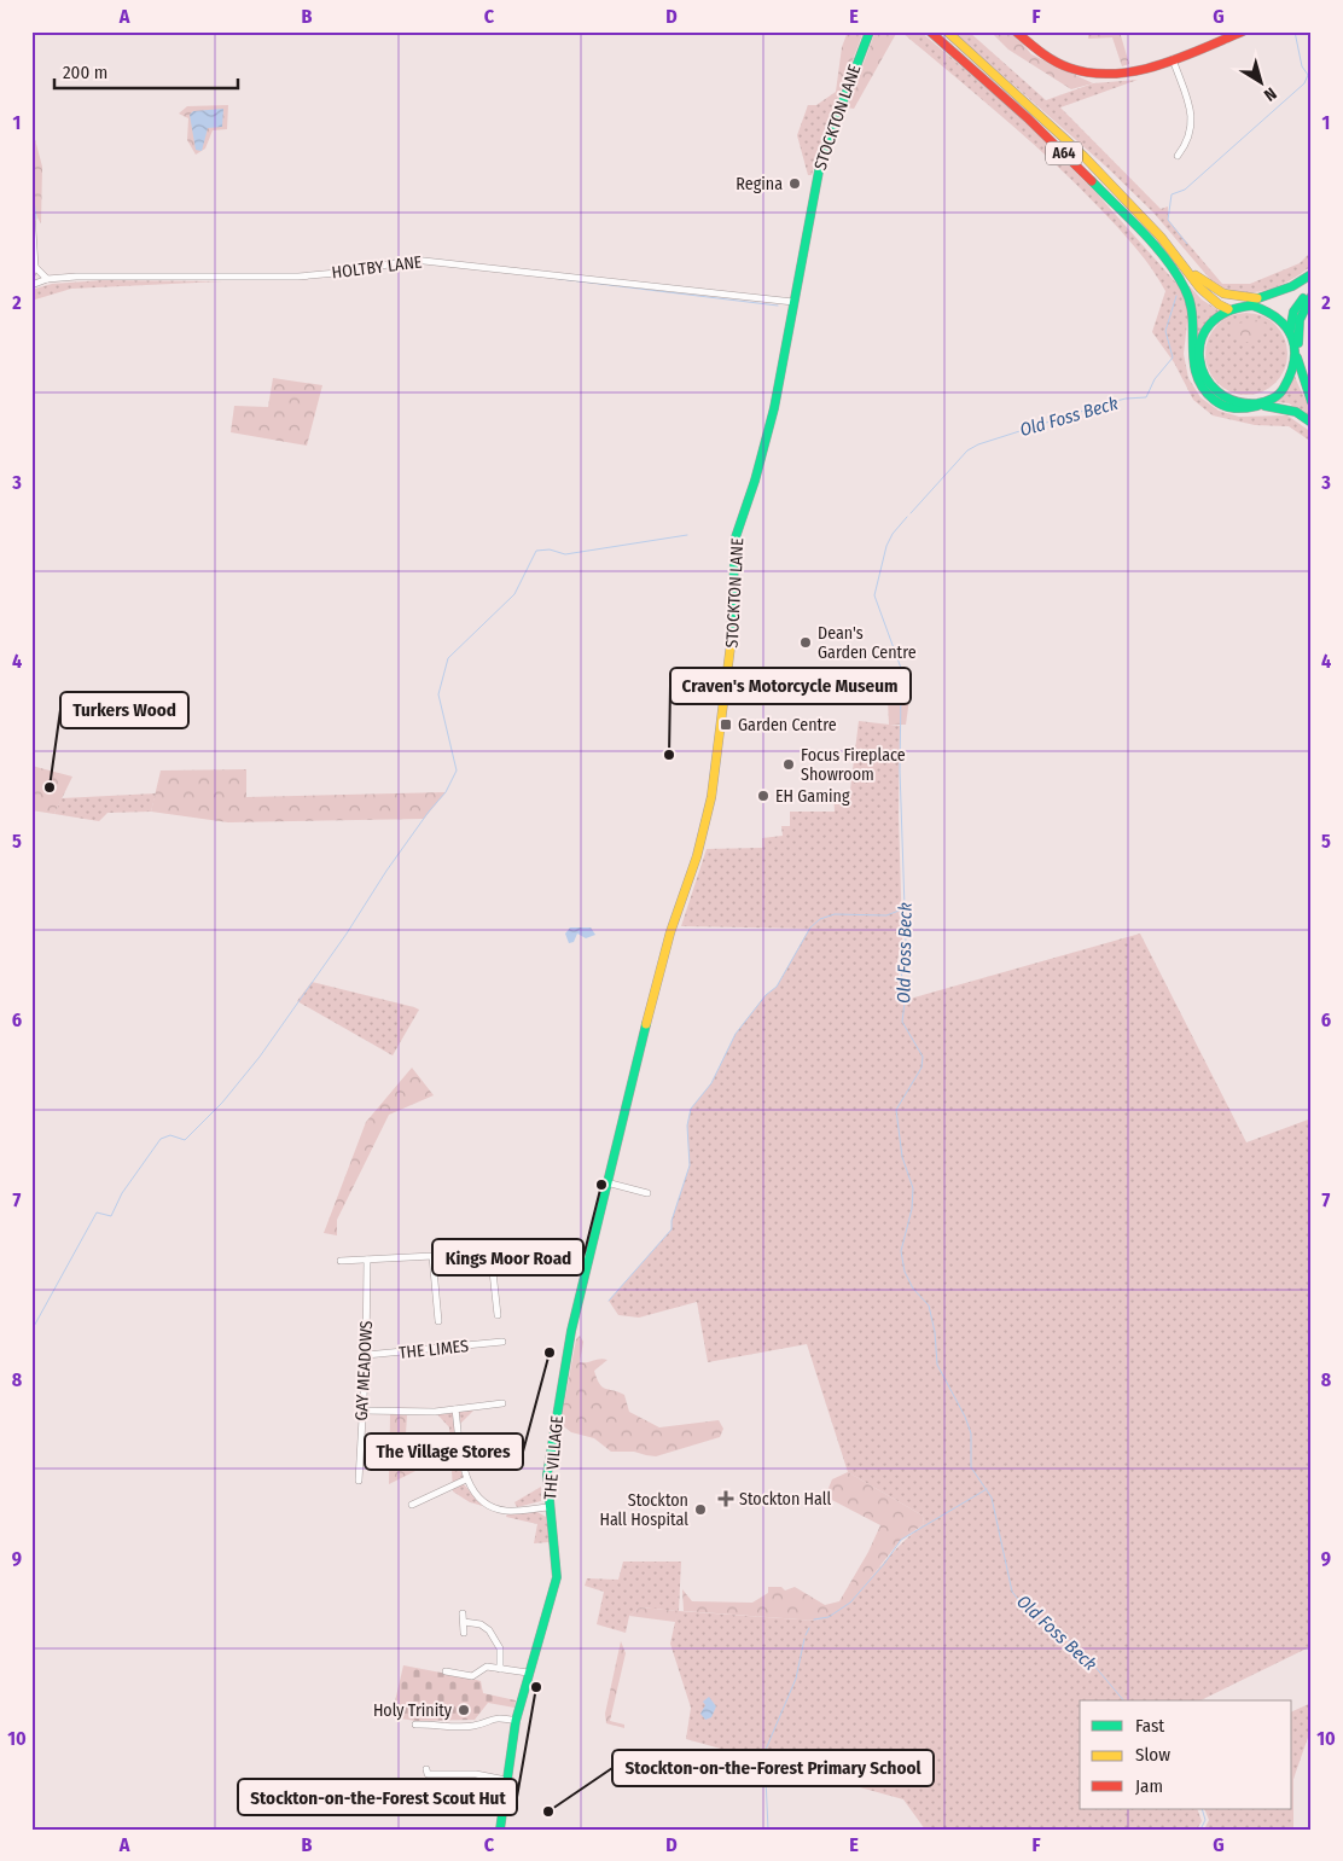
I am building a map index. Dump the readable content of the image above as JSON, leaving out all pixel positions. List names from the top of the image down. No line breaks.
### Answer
{"streets":{"main road":["STOCKTON LANE","A64","THE VILLAGE"],"street":["HOLTBY LANE","THE LIMES","GAY MEADOWS"]},"crossings":[["STOCKTON LANE","HOLTBY LANE"],["STOCKTON LANE","THE VILLAGE"],["THE LIMES","GAY MEADOWS"]],"water":["Old Foss Beck"],"places":{"other":["Regina","Dean's Garden Centre","Craven's Motorcycle Museum","Focus Fireplace Showroom","Turkers Wood","EH Gaming","Kings Moor Road","The Village Stores","Stockton Hall Hospital","Stockton-on-the-Forest Scout Hut","Holy Trinity","Stockton-on-the-Forest Primary School"],"transit":["Garden Centre"],"health":["Stockton Hall"]},"legend":["Fast","Slow","Jam"],"scale_bar":"200 m","north":"bottom right","grid":{"columns":["A","B","C","D","E","F","G"],"rows":["1","2","3","4","5","6","7","8","9","10"]}}
